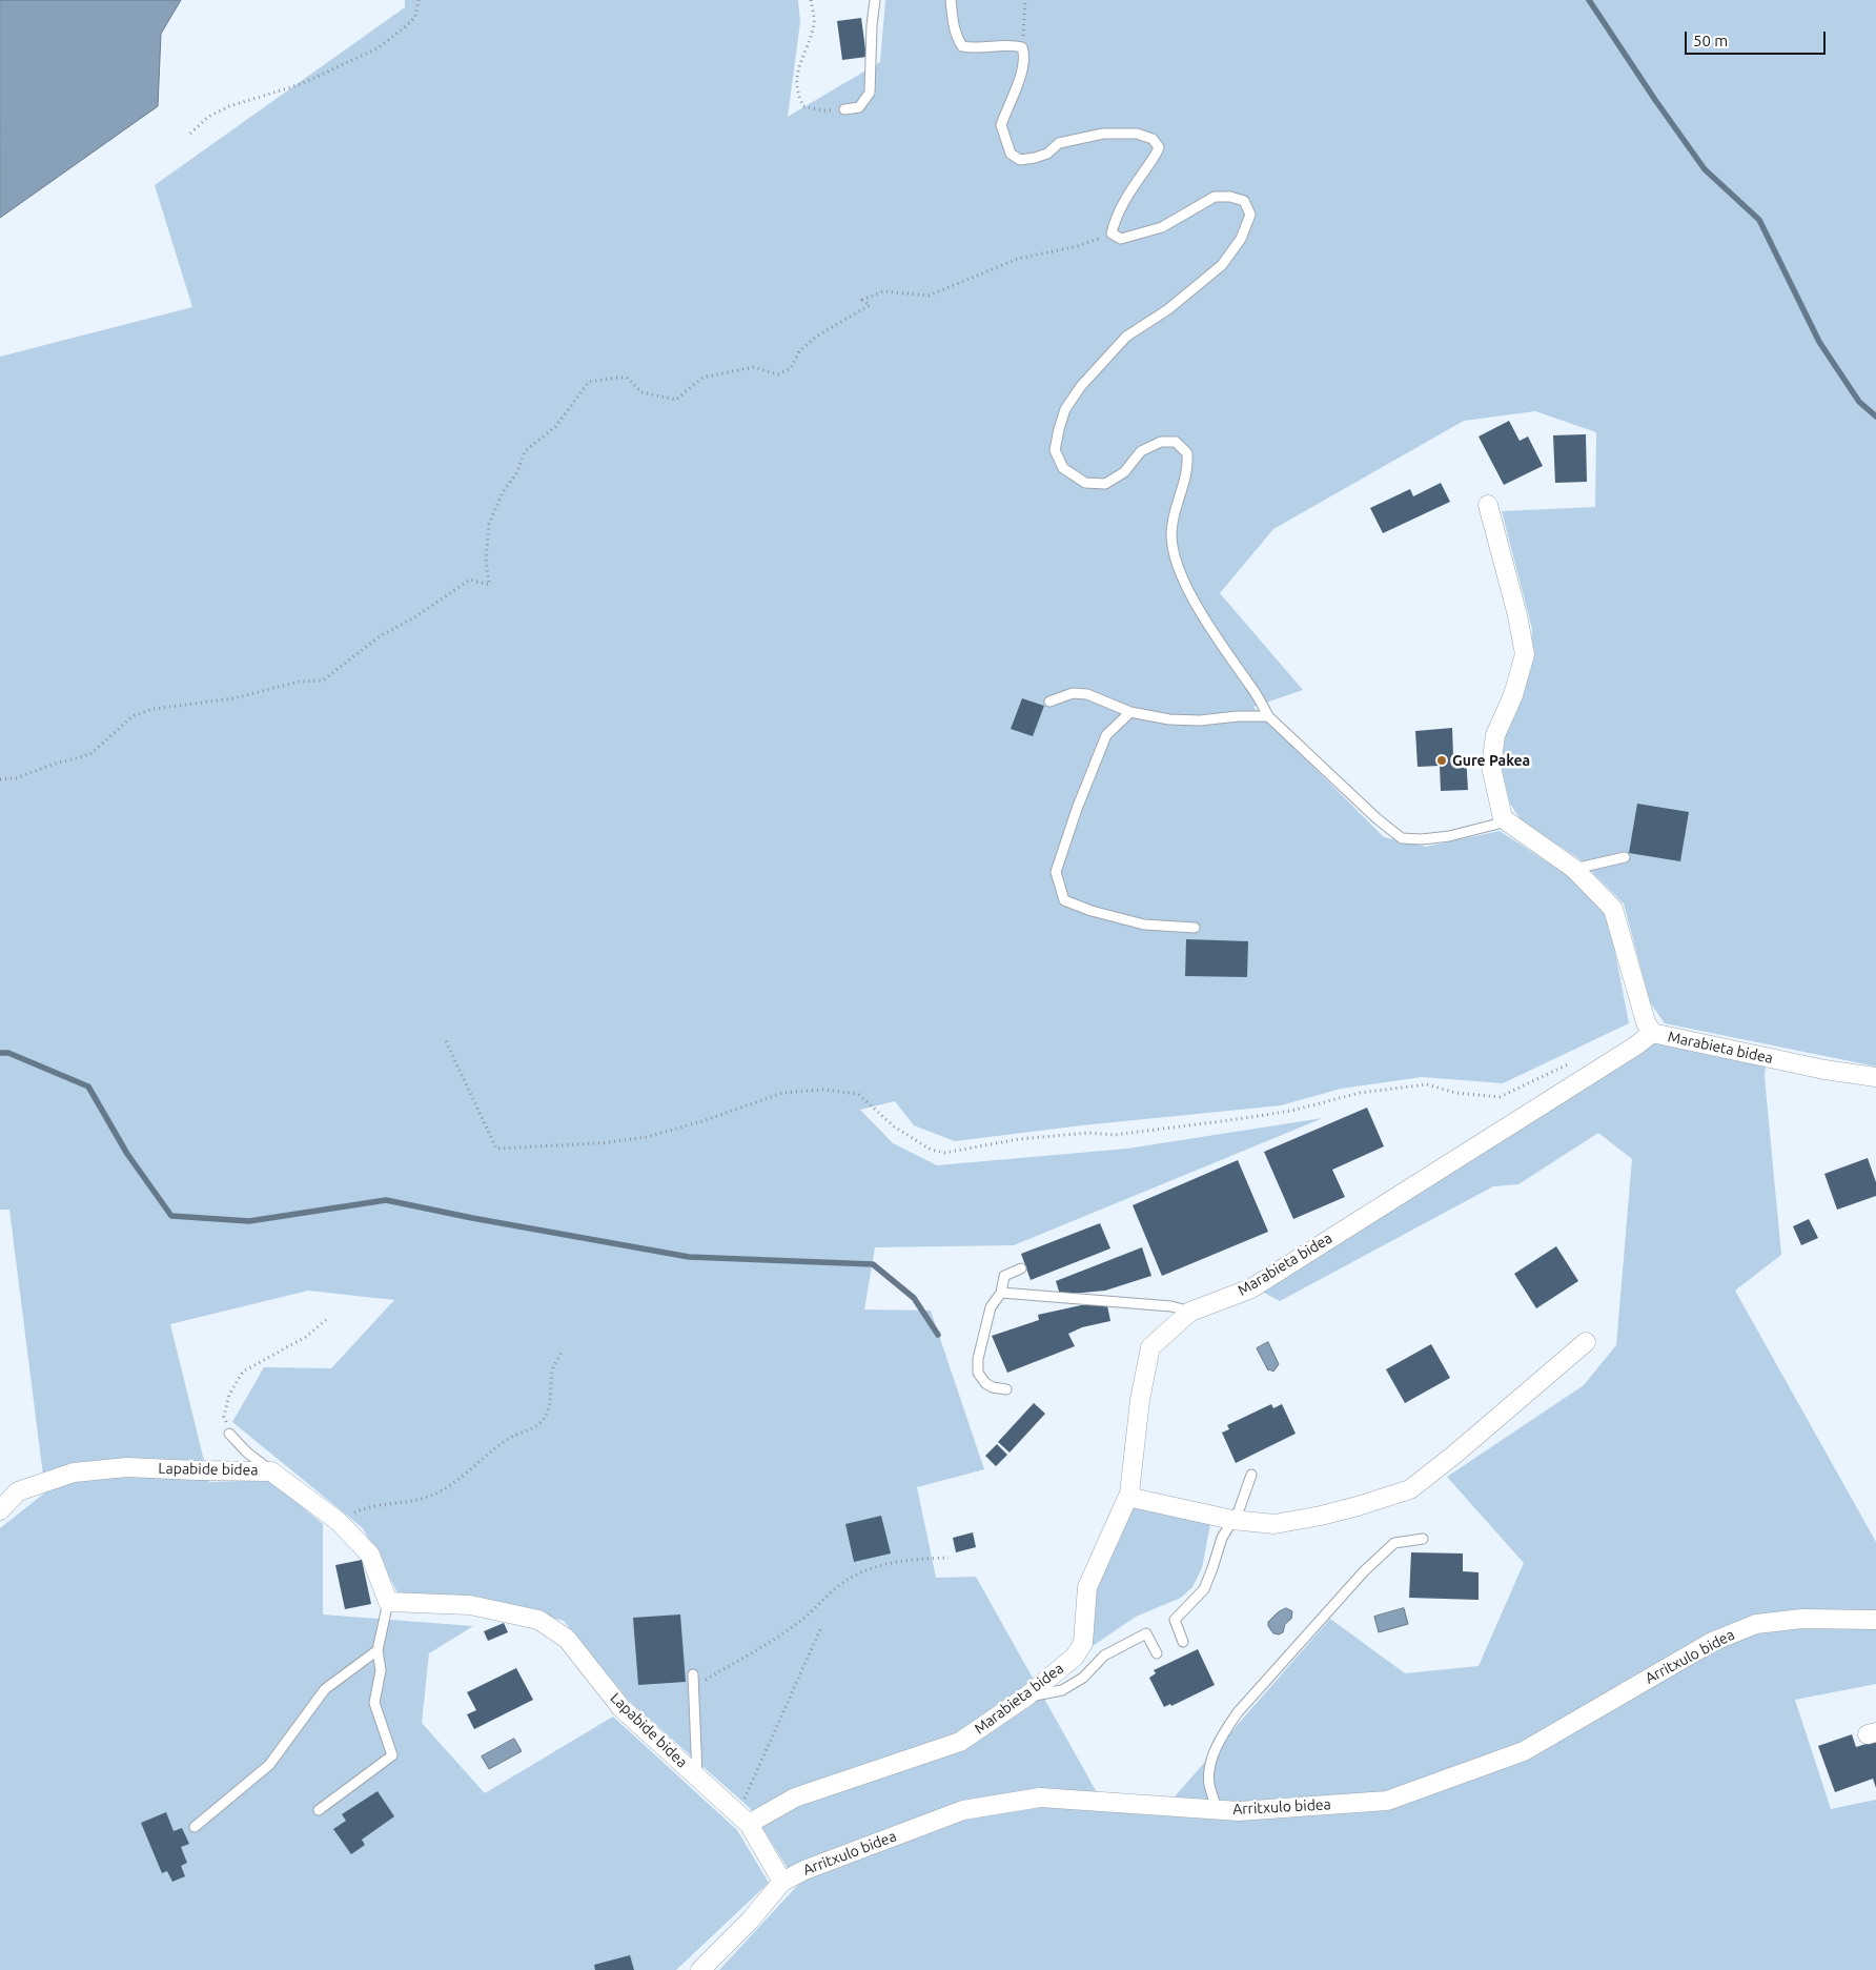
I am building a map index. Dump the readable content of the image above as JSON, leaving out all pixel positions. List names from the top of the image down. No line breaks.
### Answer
{"streets":{"street":["Marabieta bidea","Lapabide bidea","Arritxulo bidea"]},"crossings":[["Marabieta bidea","Lapabide bidea"],["Lapabide bidea","Arritxulo bidea"]],"places":["Gure Pakea"],"scale_bar":"50 m"}
